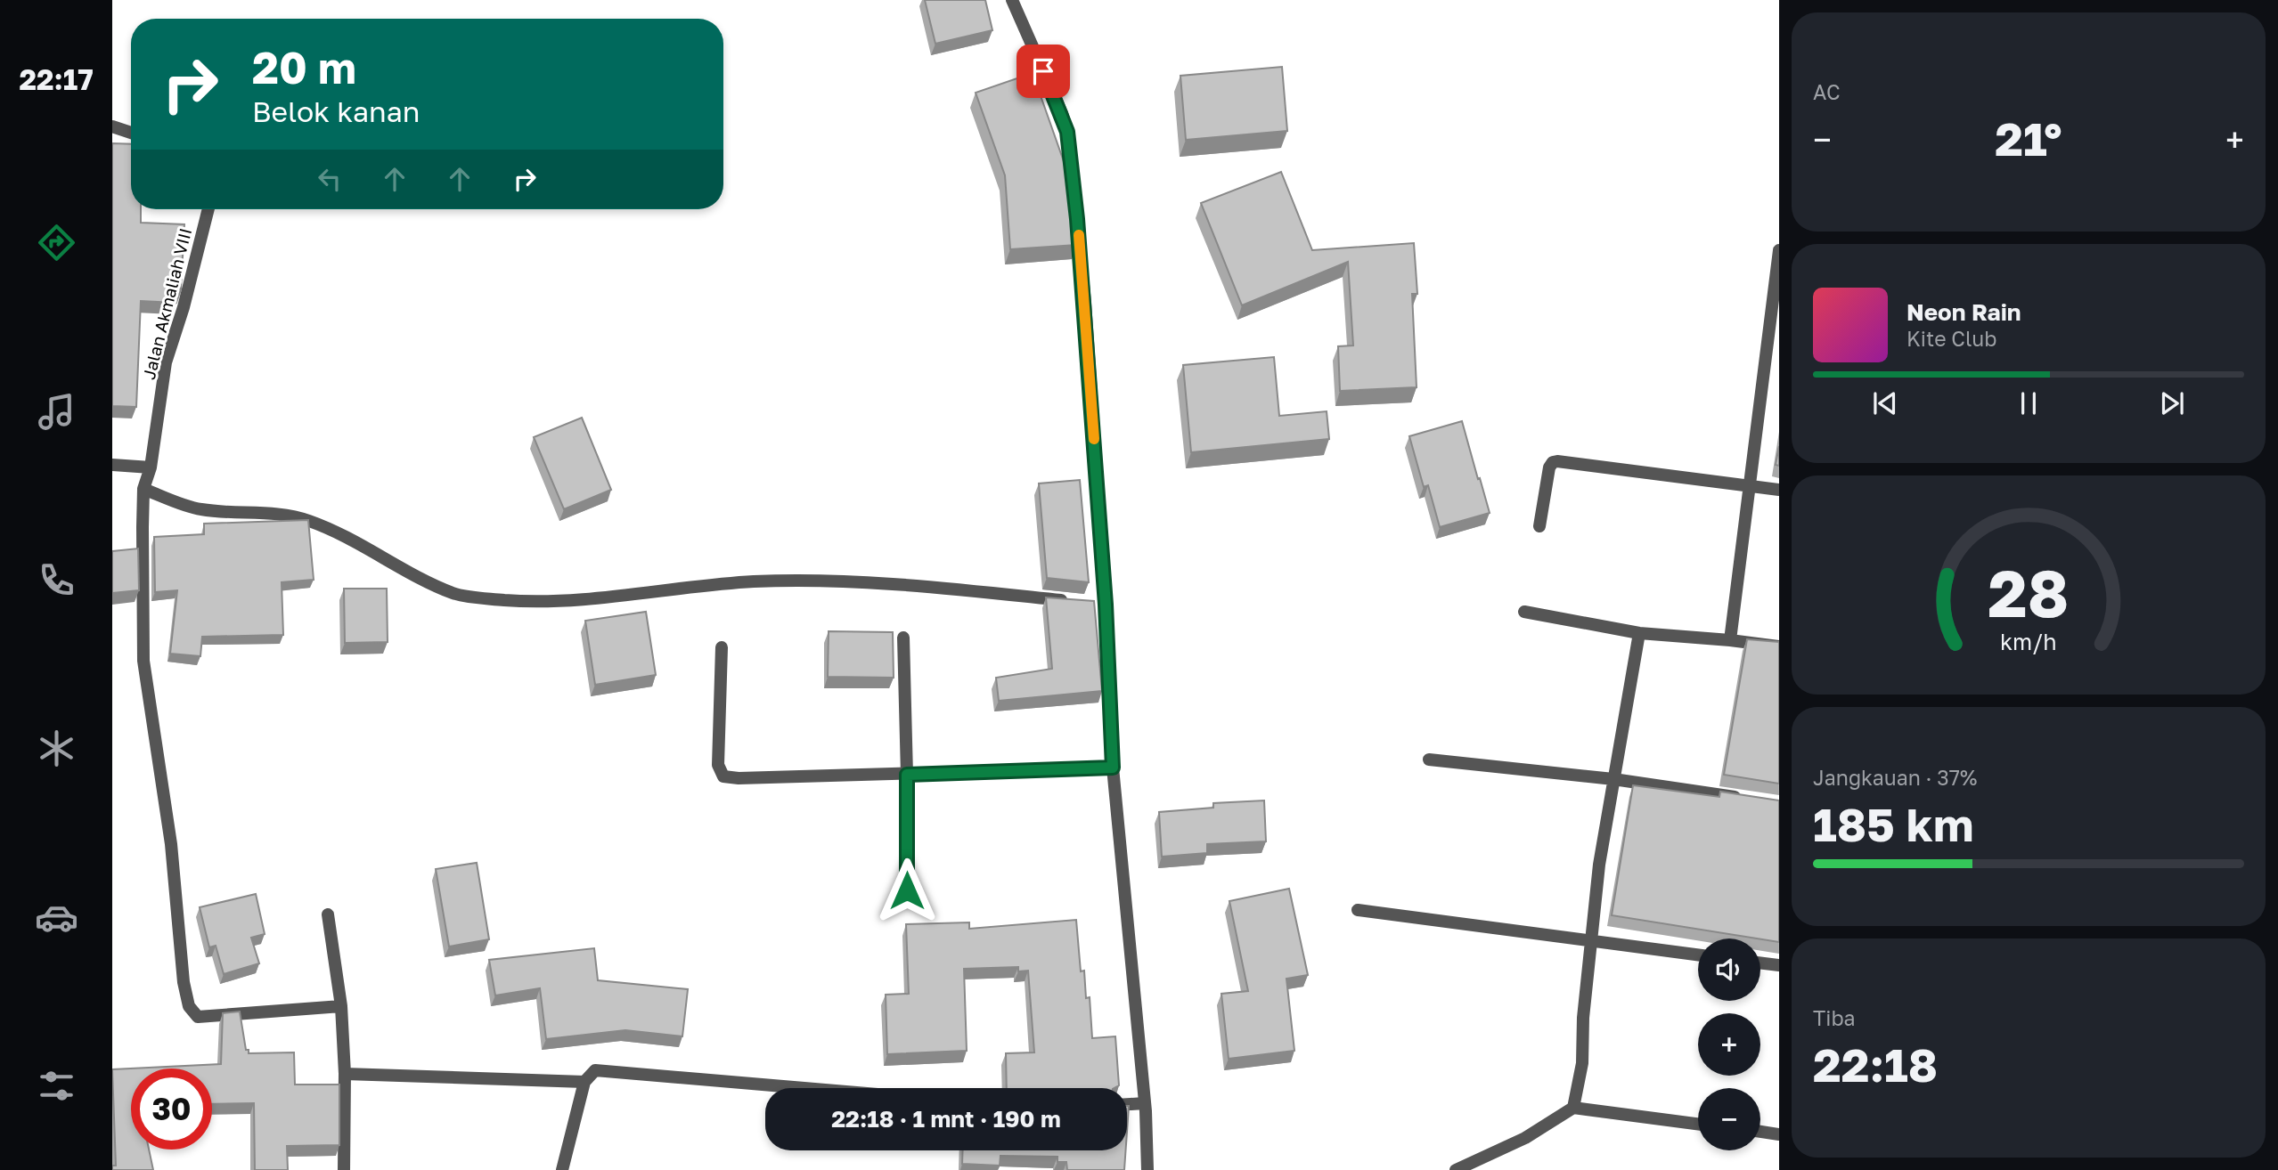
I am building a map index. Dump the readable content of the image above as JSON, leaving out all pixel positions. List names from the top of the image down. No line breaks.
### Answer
{"streets":{"street":["Jalan Akmaliah VIII"]},"page":{"tabs":"22:17","tile":["AC",["Jangkauan · 37%","185 km"],["Tiba","22:18"]],"turn":["20 m","Belok kanan"],"heat":["−","21°","+"],"song":["Neon Rain","Kite Club"],"map_buttons":["+","−"],"limit":"30","trip":"22:18 · 1 mnt · 190 m","gauge":["28","km/h"]}}
